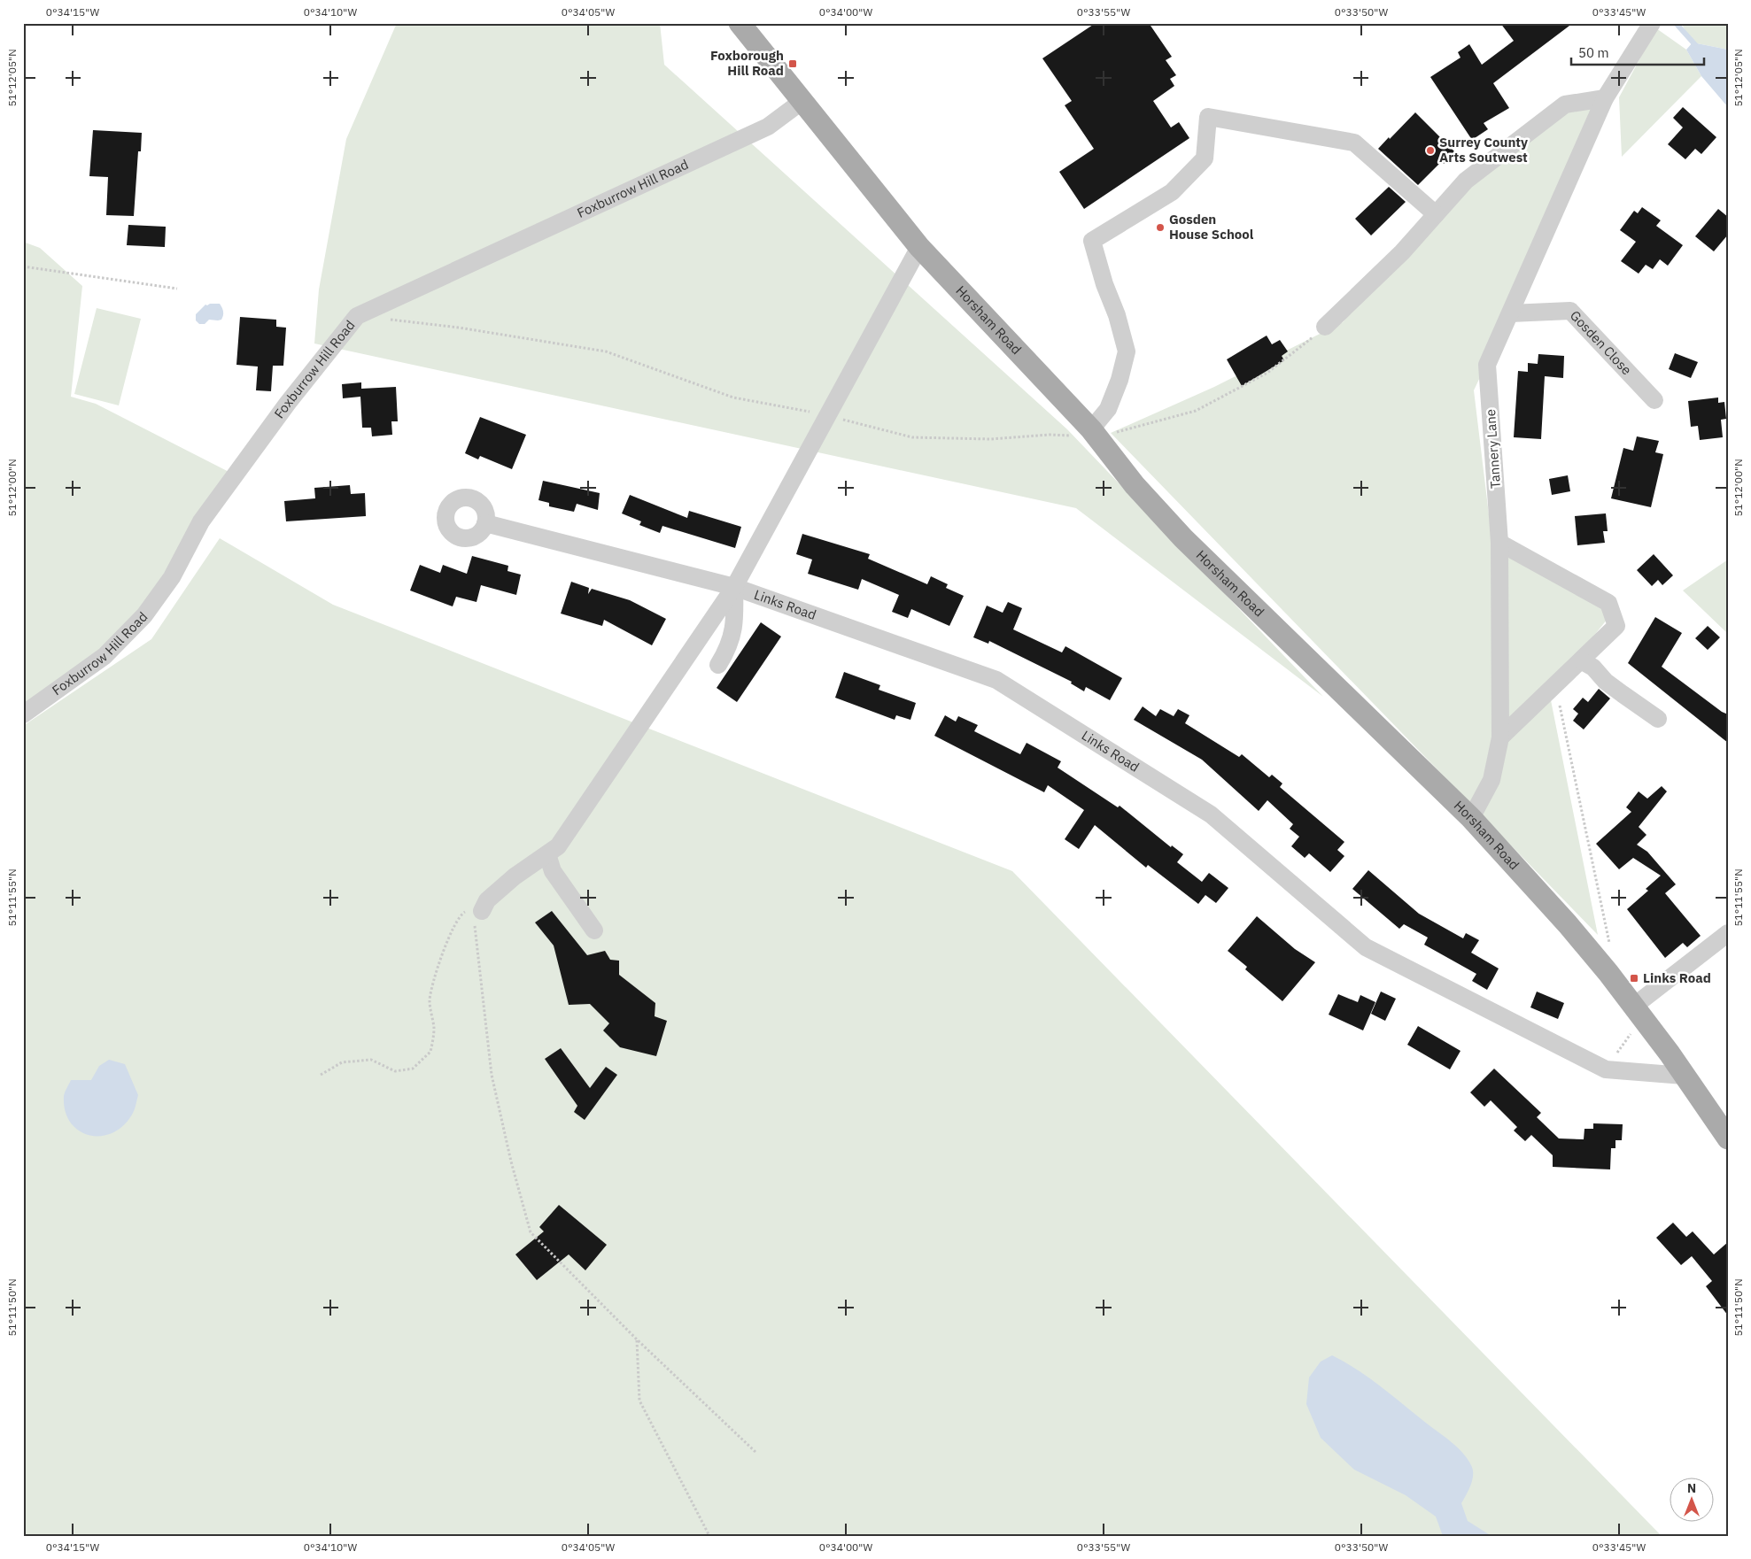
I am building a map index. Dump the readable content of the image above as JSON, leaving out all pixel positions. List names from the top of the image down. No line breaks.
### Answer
{"streets":{"main road":["Horsham Road"],"street":["Foxburrow Hill Road","Gosden Close","Tannery Lane","Links Road"]},"crossings":[["Foxburrow Hill Road","Horsham Road"],["Horsham Road","Tannery Lane"],["Horsham Road","Links Road"],["Gosden Close","Tannery Lane"]],"places":{"transit":["Foxborough Hill Road","Links Road"],"other":["Surrey County Arts Soutwest","Gosden House School"]},"scale_bar":"50 m","north":"top","coordinates":["0°34'15\"W","0°34'10\"W","0°34'05\"W","0°34'00\"W","0°33'55\"W","0°33'50\"W","0°33'45\"W","51°12'05\"N","51°12'00\"N","51°11'55\"N","51°11'50\"N"]}
